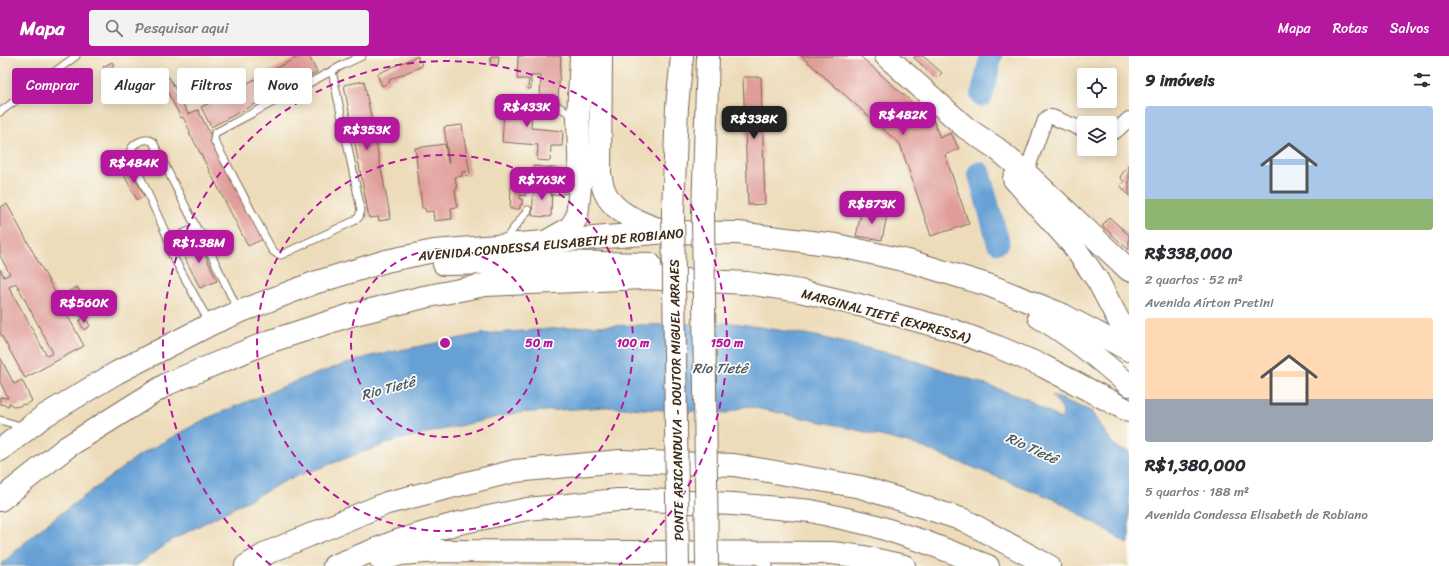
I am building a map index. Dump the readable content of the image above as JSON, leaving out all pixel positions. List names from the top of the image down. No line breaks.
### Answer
{"streets":{"highway":["AVENIDA CONDESSA ELISABETH DE ROBIANO","MARGINAL TIETÊ (EXPRESSA)","PONTE ARICANDUVA - DOUTOR MIGUEL ARRAES"]},"water":["Rio Tietê"],"page":{"header":"Mapa","search":"Pesquisar aqui","nav":["Mapa","Rotas","Salvos"],"heading":"9 imóveis","chip":["Comprar","Alugar","Filtros","Novo"],"price":["R$433K","R$482K","R$338K","R$353K","R$484K","R$763K","R$873K","R$1.38M","R$560K"],"list":[{"name":"R$338,000","note":"2 quartos · 52 m² · Avenida Aírton Pretini"},{"name":"R$1,380,000","note":"5 quartos · 188 m² · Avenida Condessa Elisabeth de Robiano"}]},"rings":["50 m","100 m","150 m"]}
